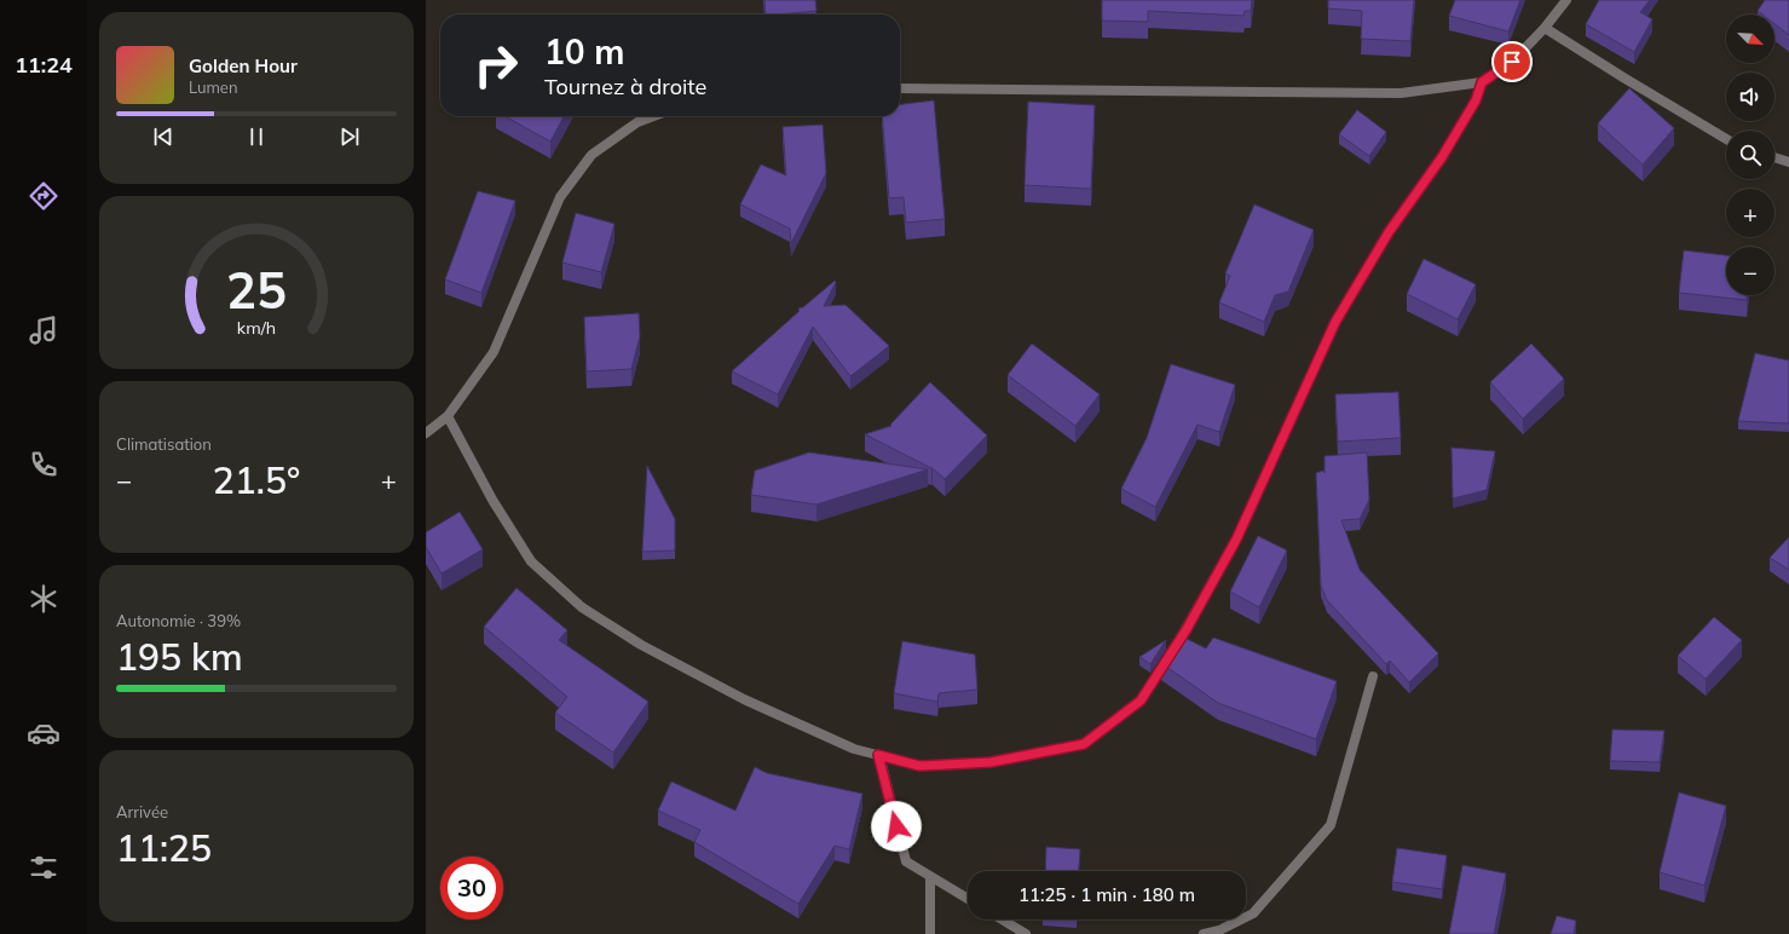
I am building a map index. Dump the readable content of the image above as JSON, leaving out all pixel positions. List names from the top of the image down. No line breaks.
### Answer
{"north":"bottom right","page":{"tabs":"11:24","map_buttons":["+","−"],"turn":["10 m","Tournez à droite"],"song":["Golden Hour","Lumen"],"tile":["Climatisation",["Autonomie · 39%","195 km"],["Arrivée","11:25"]],"heat":["−","21.5°","+"],"limit":"30","trip":"11:25 · 1 min · 180 m","gauge":["25","km/h"]}}
